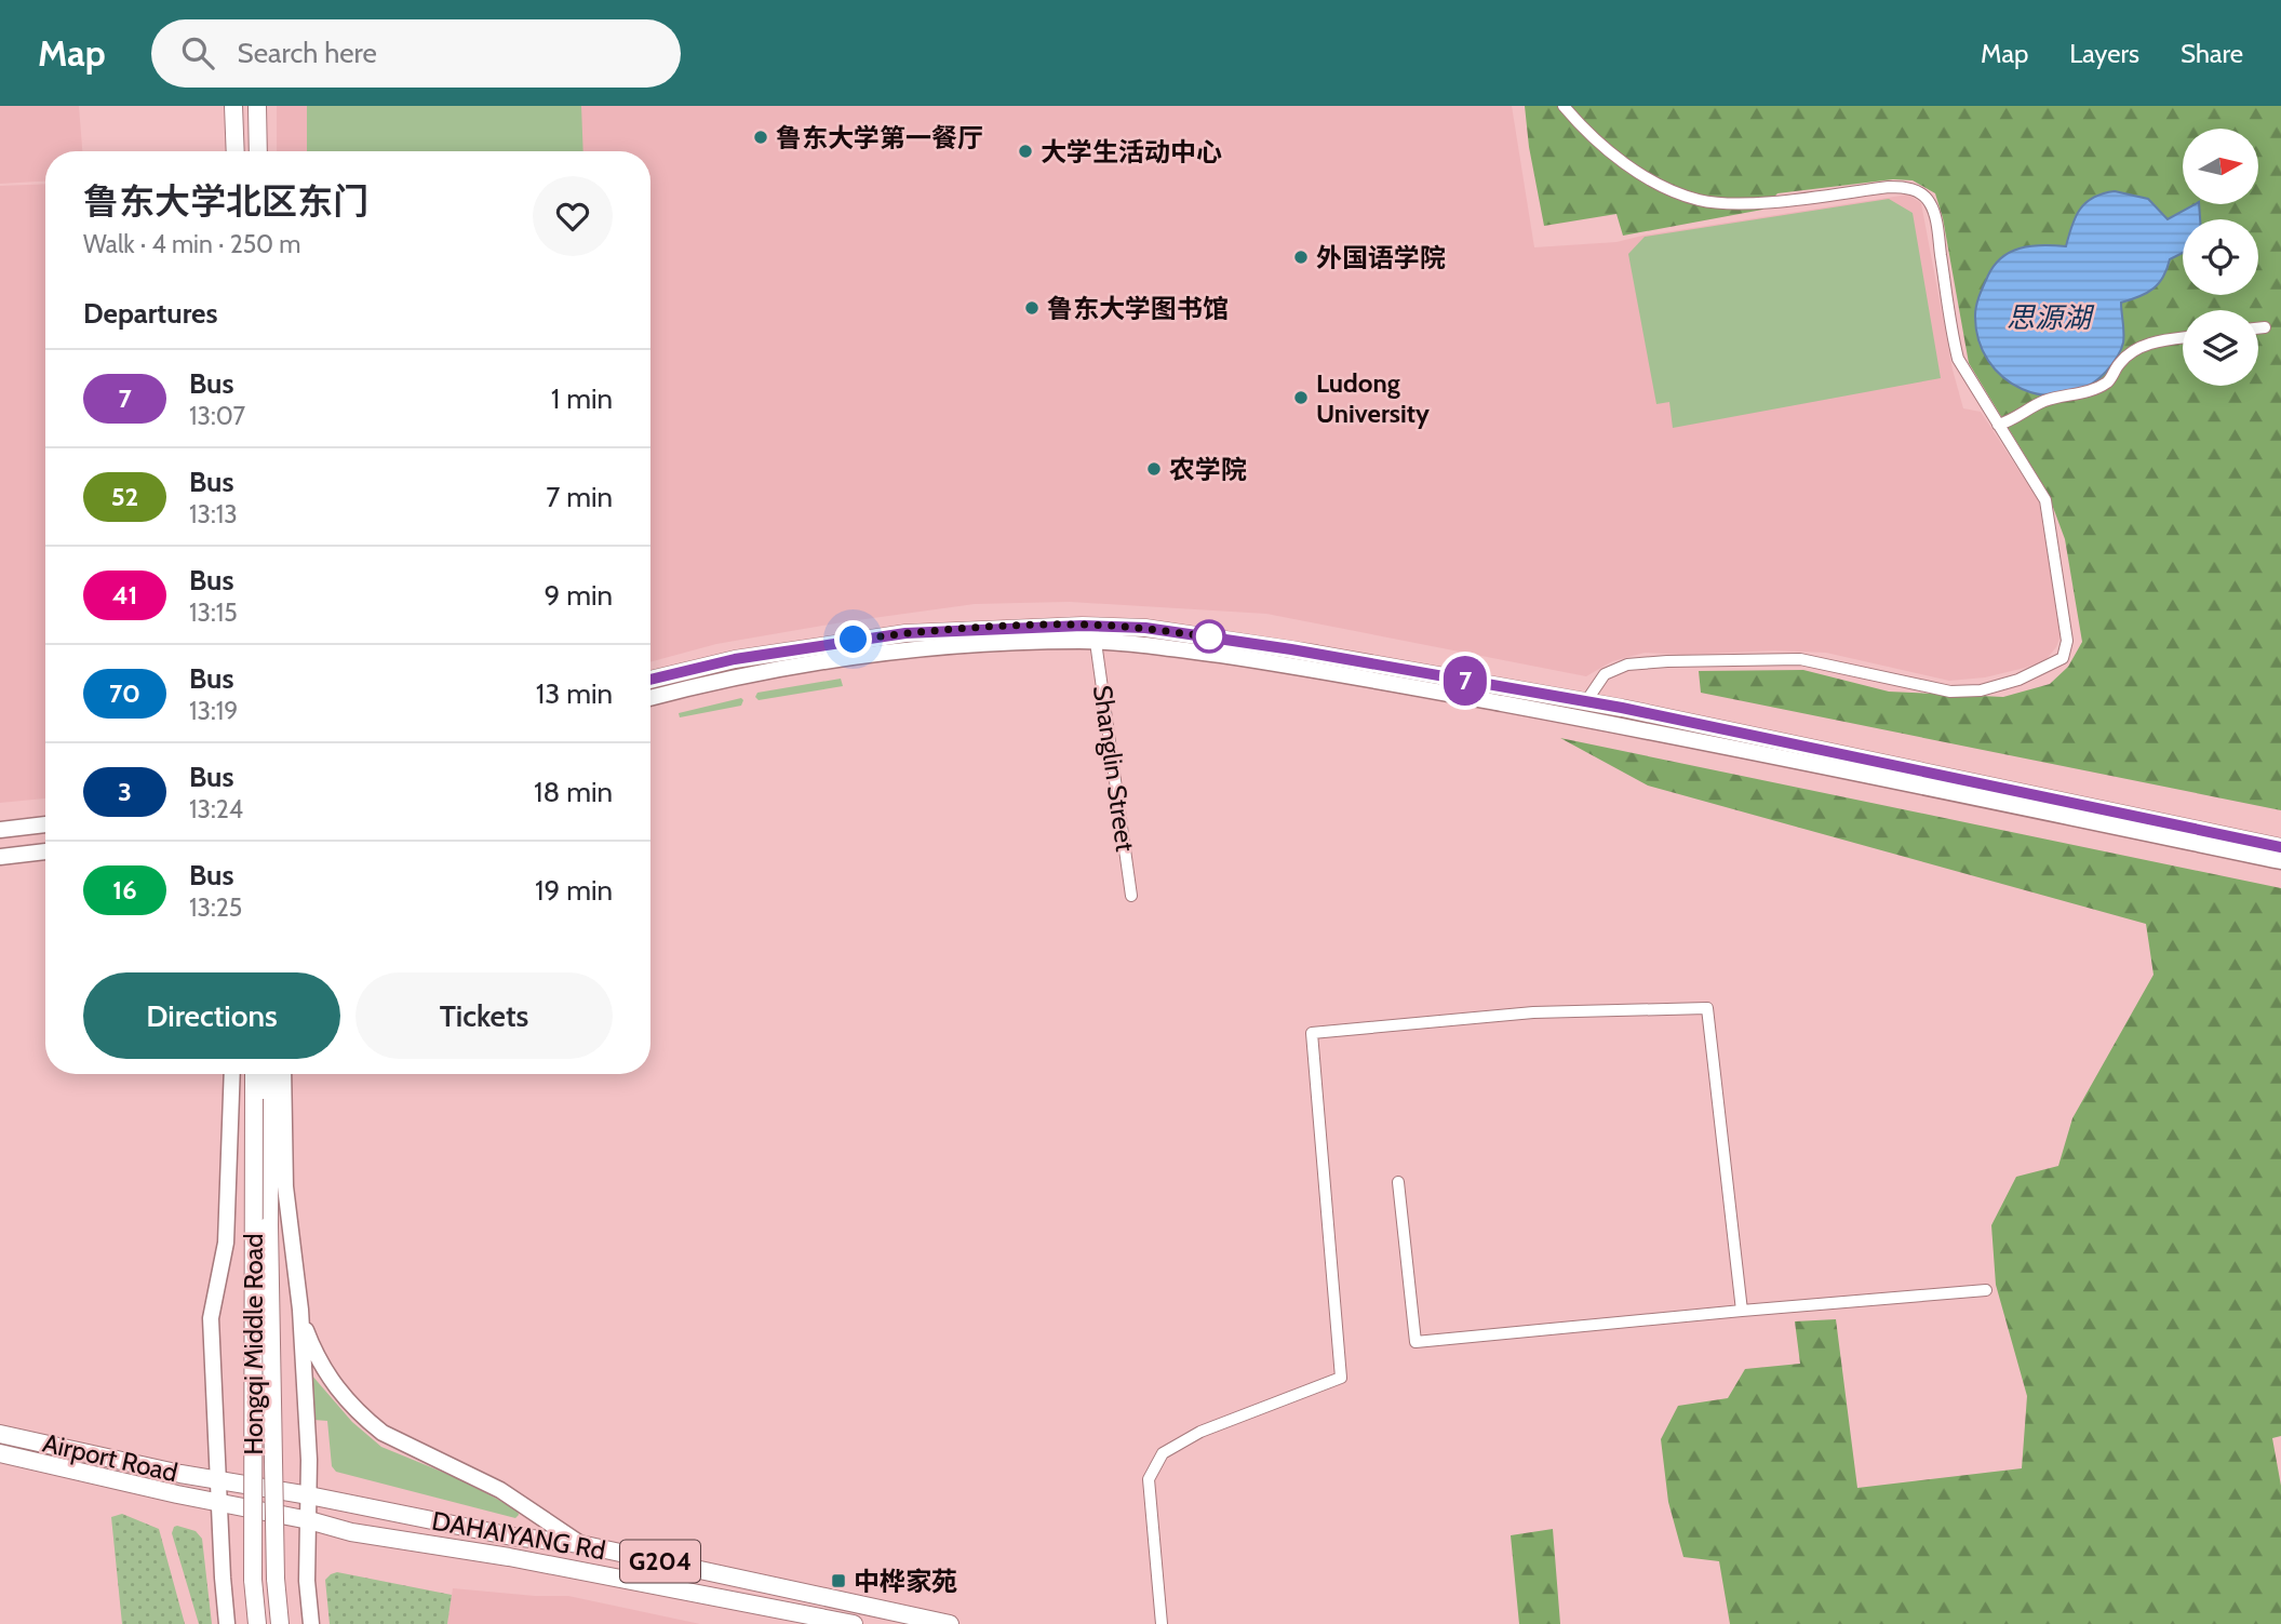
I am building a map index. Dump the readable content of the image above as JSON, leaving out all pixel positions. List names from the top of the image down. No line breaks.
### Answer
{"streets":{"main road":["Hongqi Middle Road","Airport Road","DAHAIYANG Rd","G204"],"street":["Shanglin Street"]},"crossings":[["Airport Road","DAHAIYANG Rd"],["Airport Road","G204"],["DAHAIYANG Rd","G204"]],"water":["思源湖"],"places":{"other":["鲁东大学第一餐厅","大学生活动中心","外国语学院","鲁东大学图书馆","Ludong University","农学院"],"transit":["中桦家苑"]},"lines":["bus line 7"],"north":"right","page":{"header":"Map","search":"Search here","nav":["Map","Layers","Share"],"on_map":"7","heading":[["鲁东大学北区东门","Walk · 4 min · 250 m"],"Departures"],"list":[{"mark":"7","name":"Bus","note":"13:07","value":"1 min"},{"mark":"52","name":"Bus","note":"13:13","value":"7 min"},{"mark":"41","name":"Bus","note":"13:15","value":"9 min"},{"mark":"70","name":"Bus","note":"13:19","value":"13 min"},{"mark":"3","name":"Bus","note":"13:24","value":"18 min"},{"mark":"16","name":"Bus","note":"13:25","value":"19 min"}],"buttons":["Directions","Tickets"]}}
